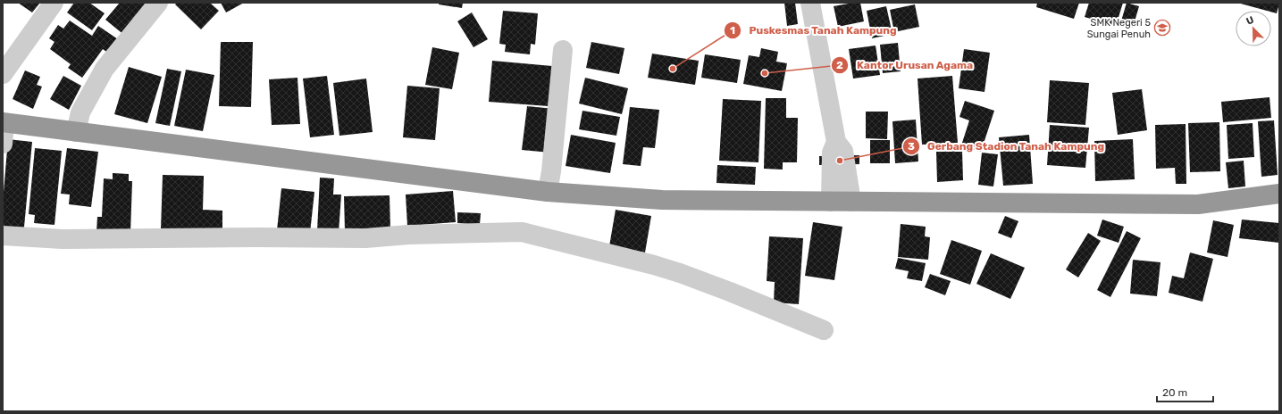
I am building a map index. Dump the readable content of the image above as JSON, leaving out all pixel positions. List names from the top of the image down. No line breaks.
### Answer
{"places":{"school or university":["SMK Negeri 5 Sungai Penuh"],"other":["Puskesmas Tanah Kampung","Kantor Urusan Agama","Gerbang Stadion Tanah Kampung"]},"scale_bar":"20 m","north":"top left"}
